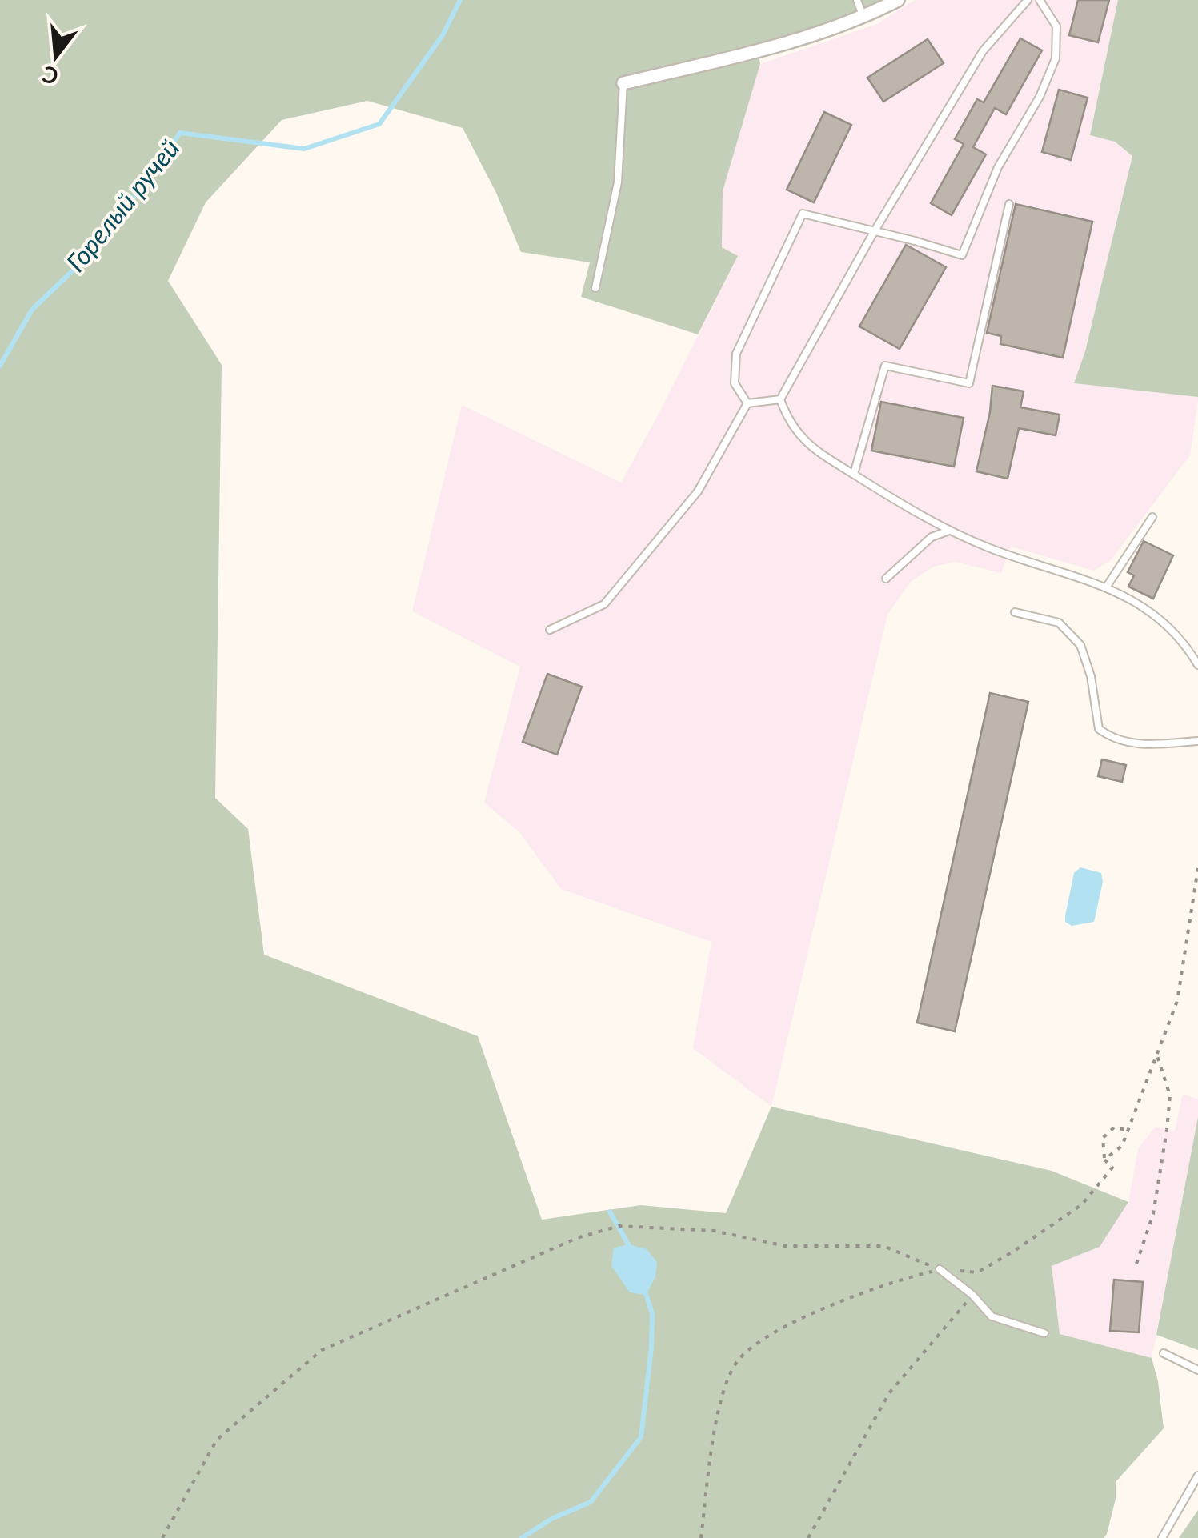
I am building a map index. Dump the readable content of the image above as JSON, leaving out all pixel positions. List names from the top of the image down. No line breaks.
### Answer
{"water":["Горелый ручей"],"north":"bottom"}
